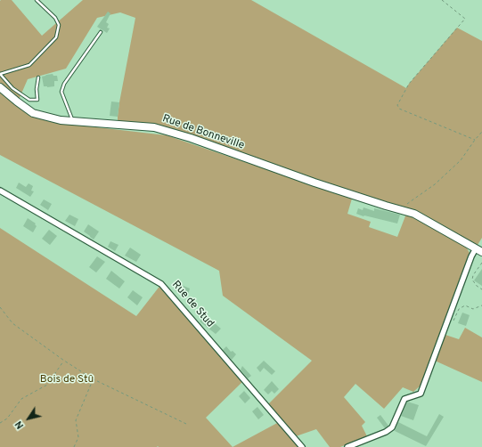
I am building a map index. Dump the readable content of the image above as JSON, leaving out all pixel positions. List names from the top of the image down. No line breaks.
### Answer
{"streets":{"street":["Rue de Bonneville","Rue de Stud"]},"parks":["Bois de Stû"],"north":"bottom left"}
